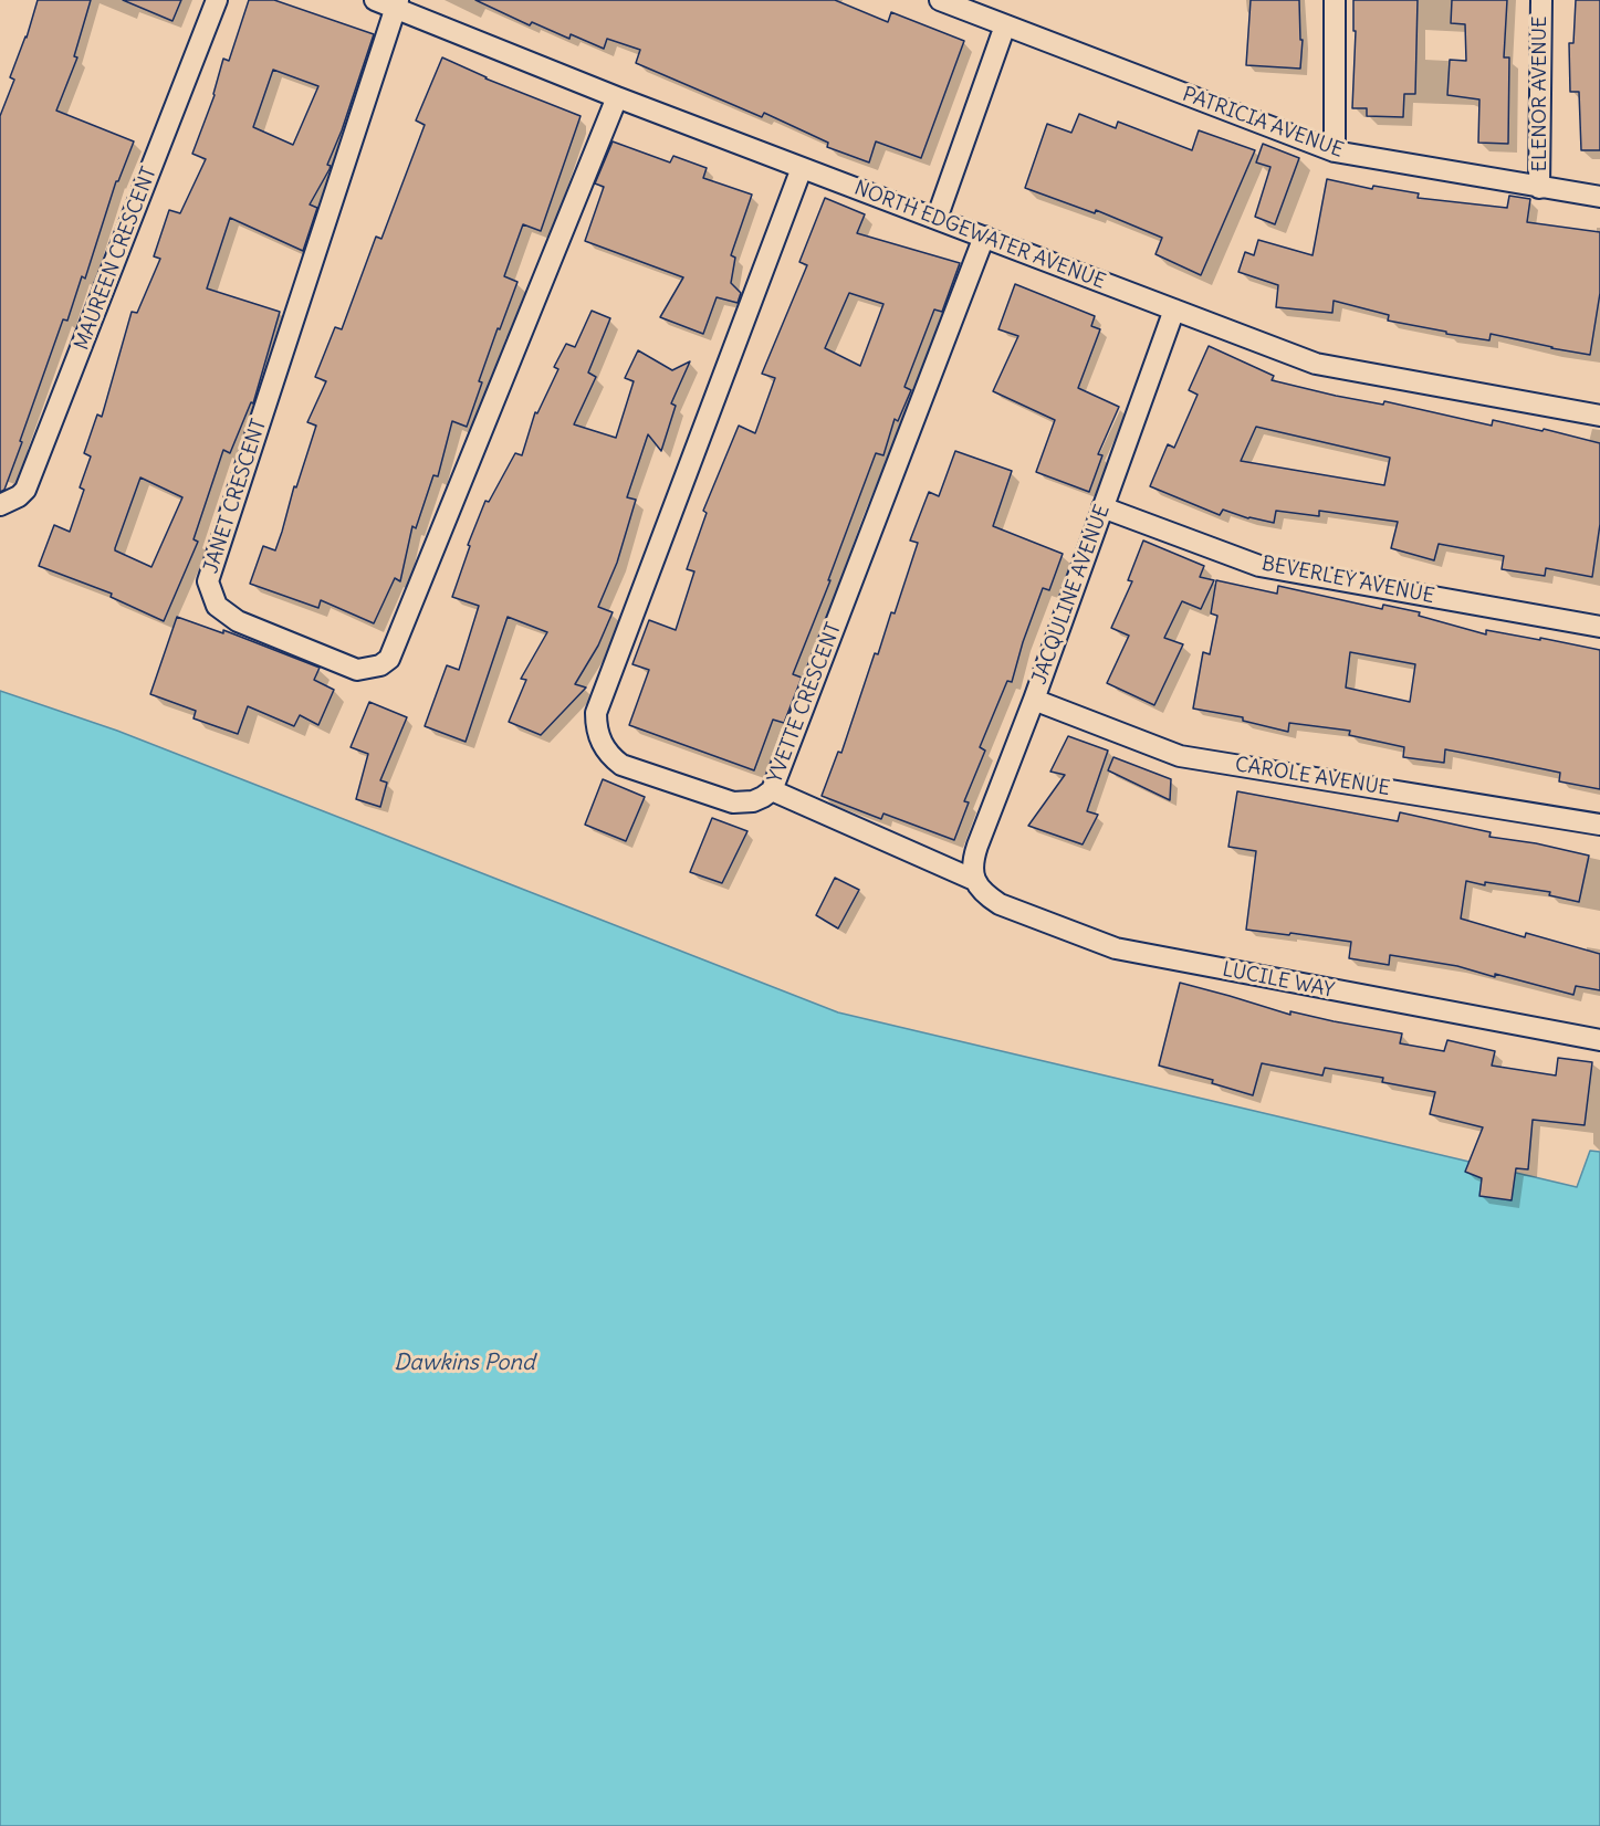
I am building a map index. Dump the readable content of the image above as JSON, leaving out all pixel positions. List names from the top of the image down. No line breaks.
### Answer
{"streets":{"street":["ELENOR AVENUE","PATRICIA AVENUE","NORTH EDGEWATER AVENUE","MAUREEN CRESCENT","JANET CRESCENT","BEVERLEY AVENUE","JACQULINE AVENUE","YVETTE CRESCENT","CAROLE AVENUE","LUCILE WAY"]},"crossings":[["ELENOR AVENUE","PATRICIA AVENUE"],["NORTH EDGEWATER AVENUE","JANET CRESCENT"],["NORTH EDGEWATER AVENUE","JACQULINE AVENUE"],["NORTH EDGEWATER AVENUE","YVETTE CRESCENT"],["BEVERLEY AVENUE","JACQULINE AVENUE"],["JACQULINE AVENUE","CAROLE AVENUE"],["JACQULINE AVENUE","LUCILE WAY"]],"water":["Dawkins Pond"]}
